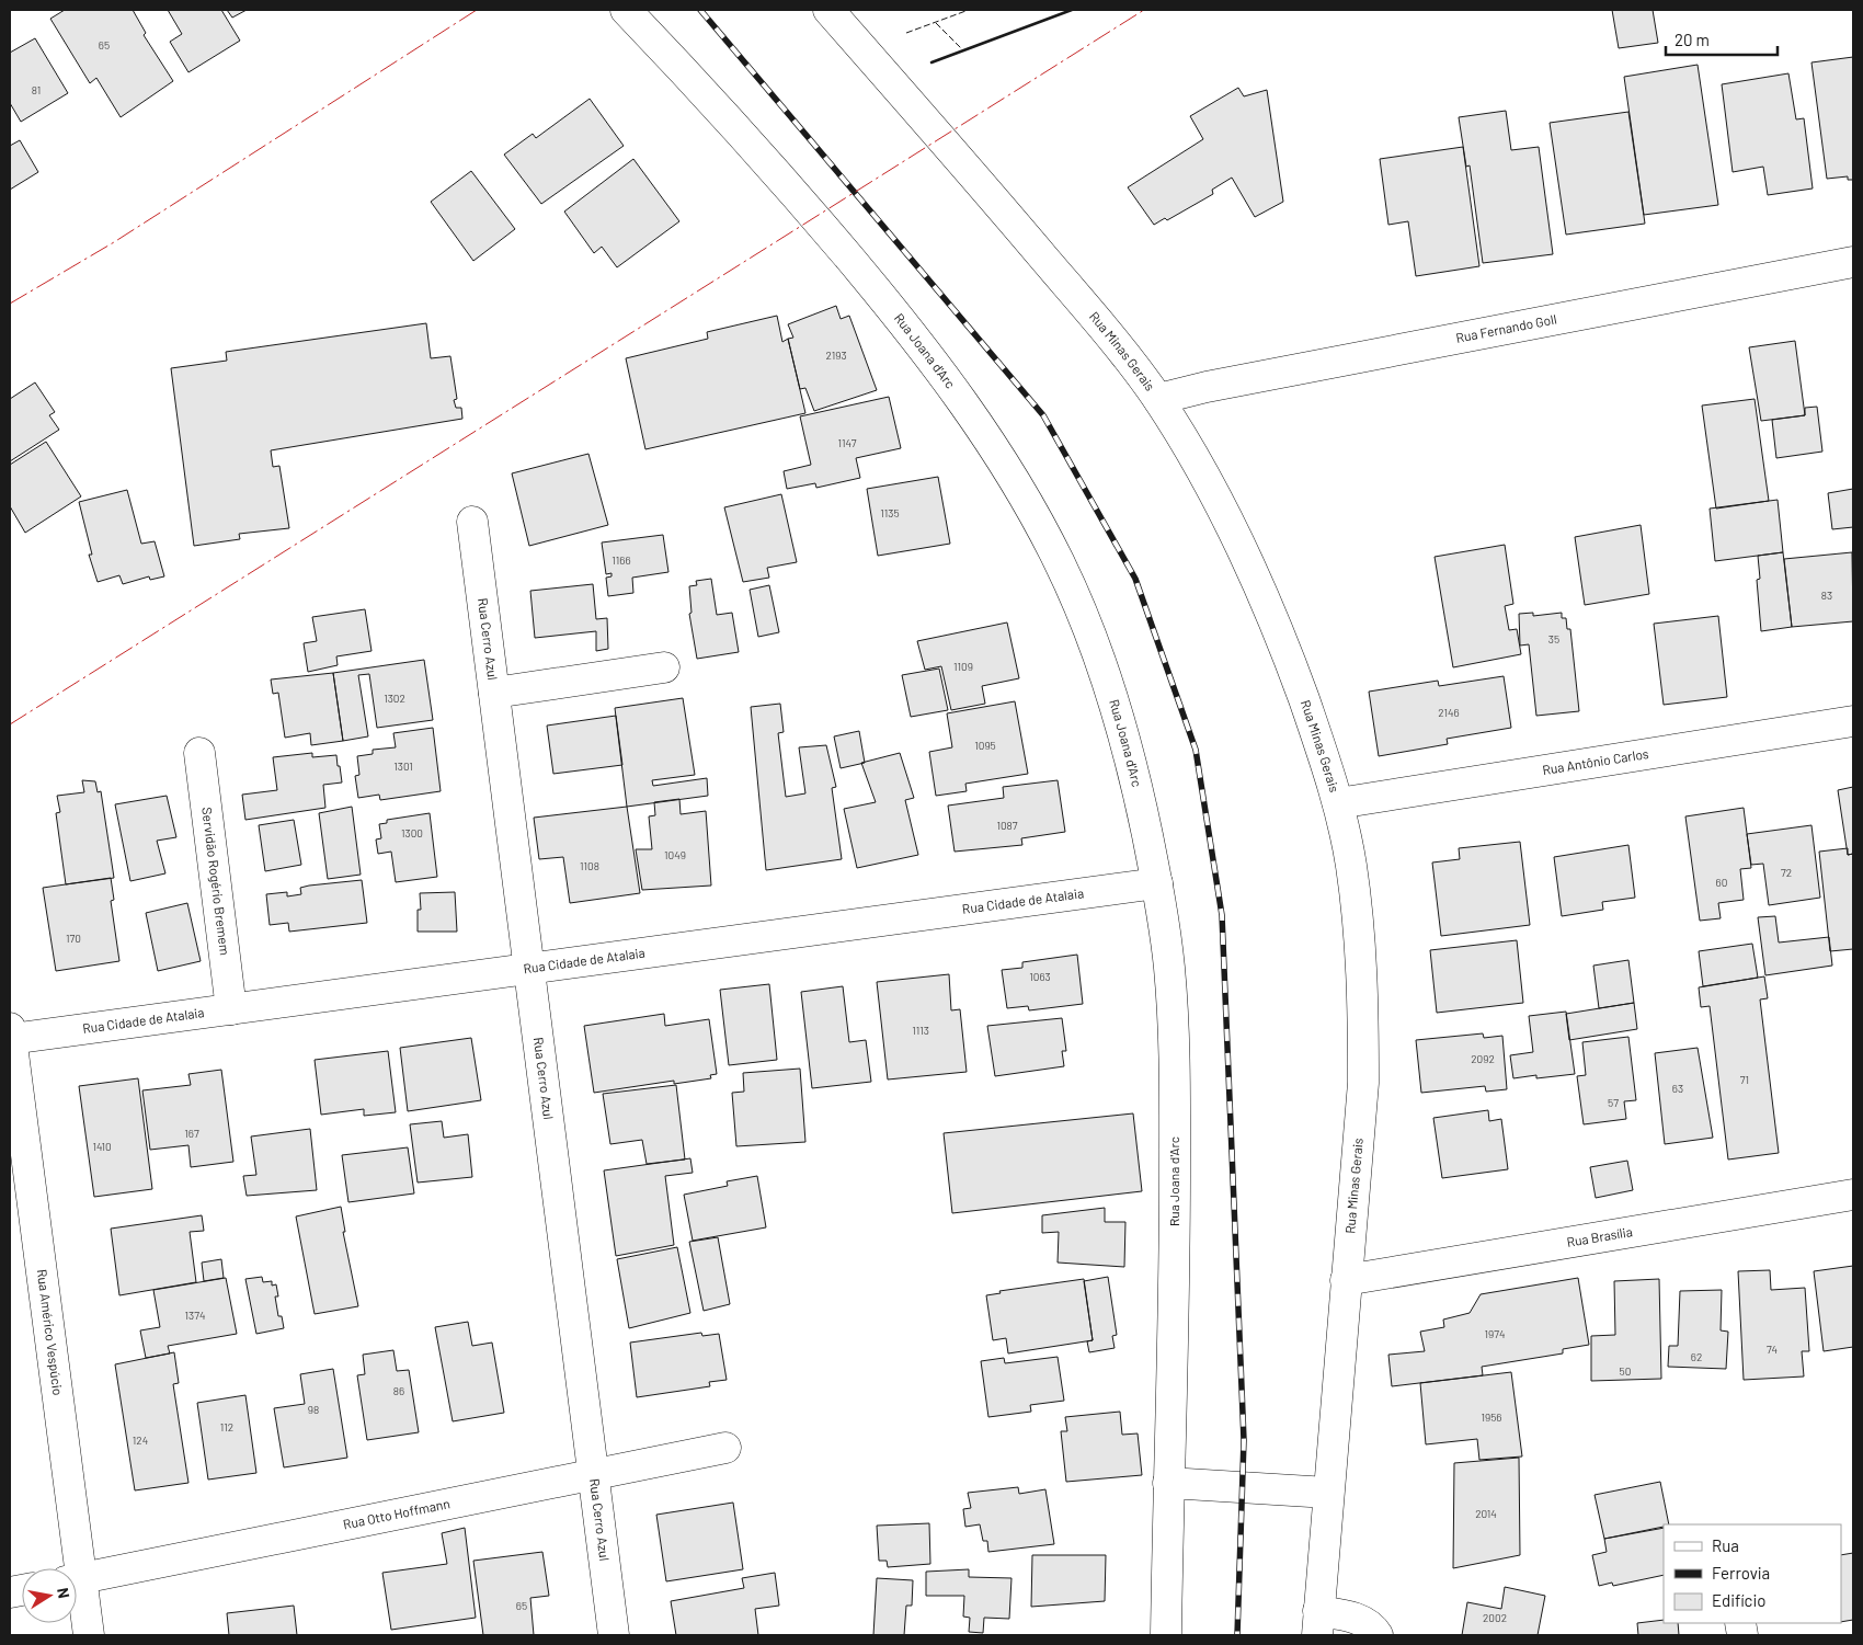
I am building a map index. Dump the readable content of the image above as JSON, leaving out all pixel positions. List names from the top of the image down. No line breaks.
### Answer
{"streets":{"street":["Rua Fernando Goll","Rua Joana d'Arc","Rua Minas Gerais","Rua Cerro Azul","Rua Antônio Carlos","Servidão Rogério Bremem","Rua Cidade de Atalaia","Rua Brasília","Rua Américo Vespúcio","Rua Otto Hoffmann"]},"crossings":[["Rua Fernando Goll","Rua Minas Gerais"],["Rua Joana d'Arc","Rua Cidade de Atalaia"],["Rua Minas Gerais","Rua Antônio Carlos"],["Rua Minas Gerais","Rua Brasília"],["Rua Cerro Azul","Rua Cidade de Atalaia"],["Rua Cerro Azul","Rua Otto Hoffmann"],["Servidão Rogério Bremem","Rua Cidade de Atalaia"],["Rua Cidade de Atalaia","Rua Américo Vespúcio"]],"house_numbers":["65","81","2193","1147","1135","1166","83","35","1109","1302","2146","1095","1301","1087","1300","1049","1108","72","60","170","1063","1113","2092","71","63","57","167","1410","1374","1974","74","62","50","86","98","1956","112","124","2014","65","2002"],"legend":["Rua","Ferrovia","Edifício"],"scale_bar":"20 m","north":"right"}
